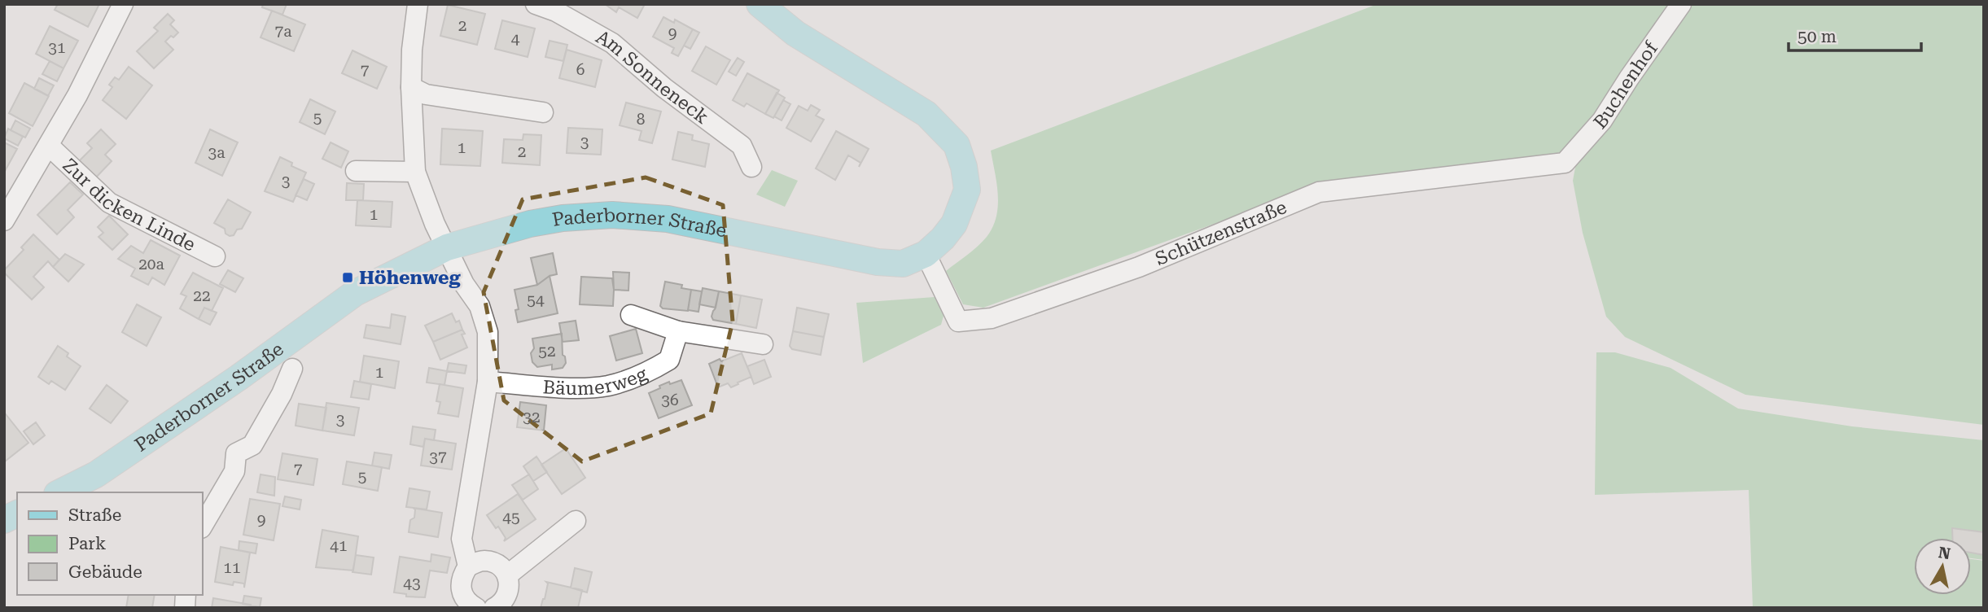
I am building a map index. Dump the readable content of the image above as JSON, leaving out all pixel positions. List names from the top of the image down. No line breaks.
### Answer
{"streets":{"main road":["Paderborner Straße"],"street":["Am Sonneneck","Buchenhof","Zur dicken Linde","Schützenstraße","Bäumerweg"]},"crossings":[["Buchenhof","Schützenstraße"],["Paderborner Straße","Schützenstraße"]],"places":{"transit":["Höhenweg"]},"house_numbers":["2","7a","9","4","31","6","7","5","8","3","1","2","3a","3","1","20a","22","54","52","1","36","32","3","37","7","5","45","9","41","11","43"],"legend":["Straße","Park","Gebäude"],"scale_bar":"50 m","north":"top"}
